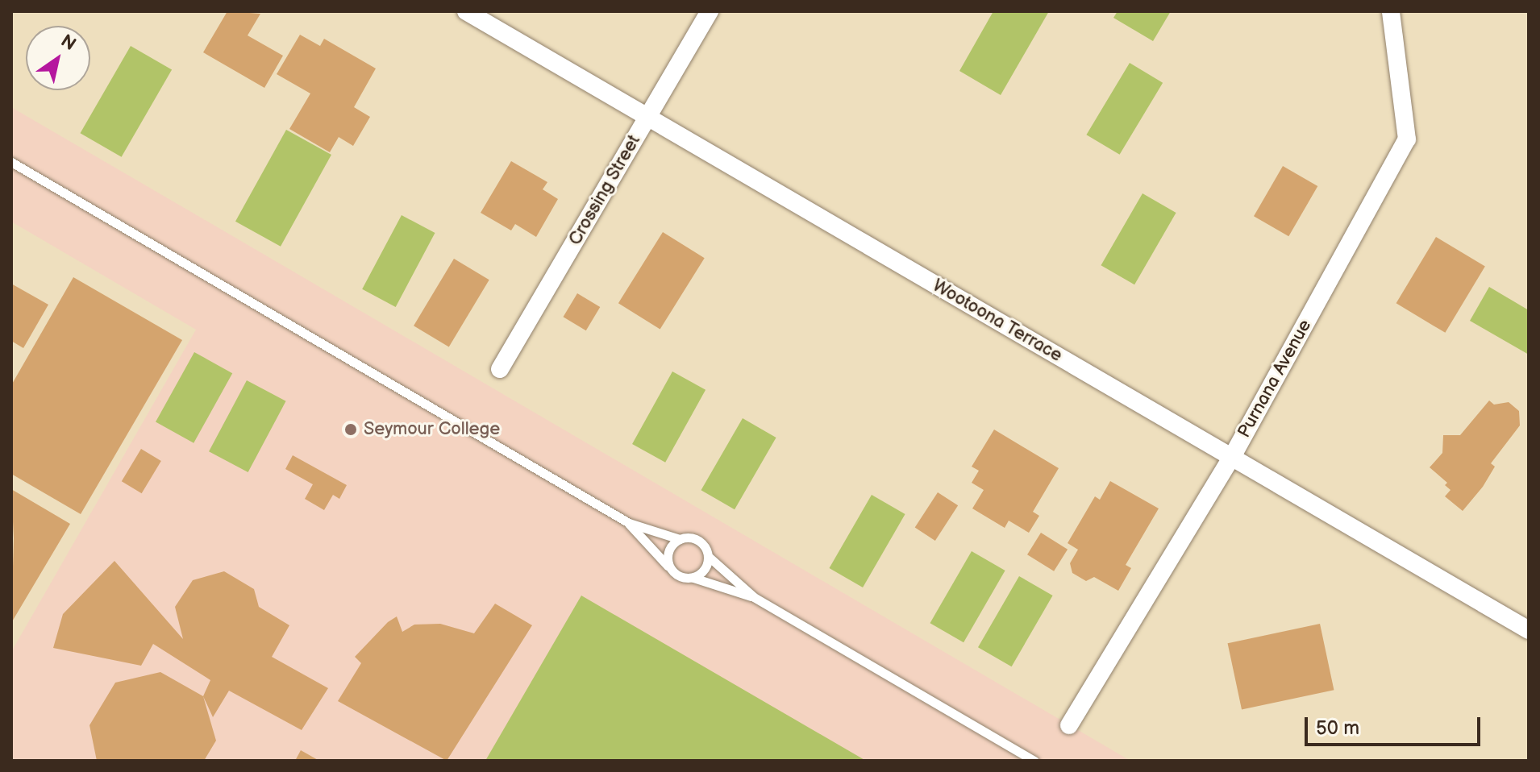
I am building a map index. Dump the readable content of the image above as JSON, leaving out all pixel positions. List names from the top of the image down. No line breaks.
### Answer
{"streets":{"street":["Crossing Street","Wootoona Terrace","Purnana Avenue"]},"crossings":[["Crossing Street","Wootoona Terrace"],["Wootoona Terrace","Purnana Avenue"]],"places":["Seymour College"],"scale_bar":"50 m","north":"top right"}
